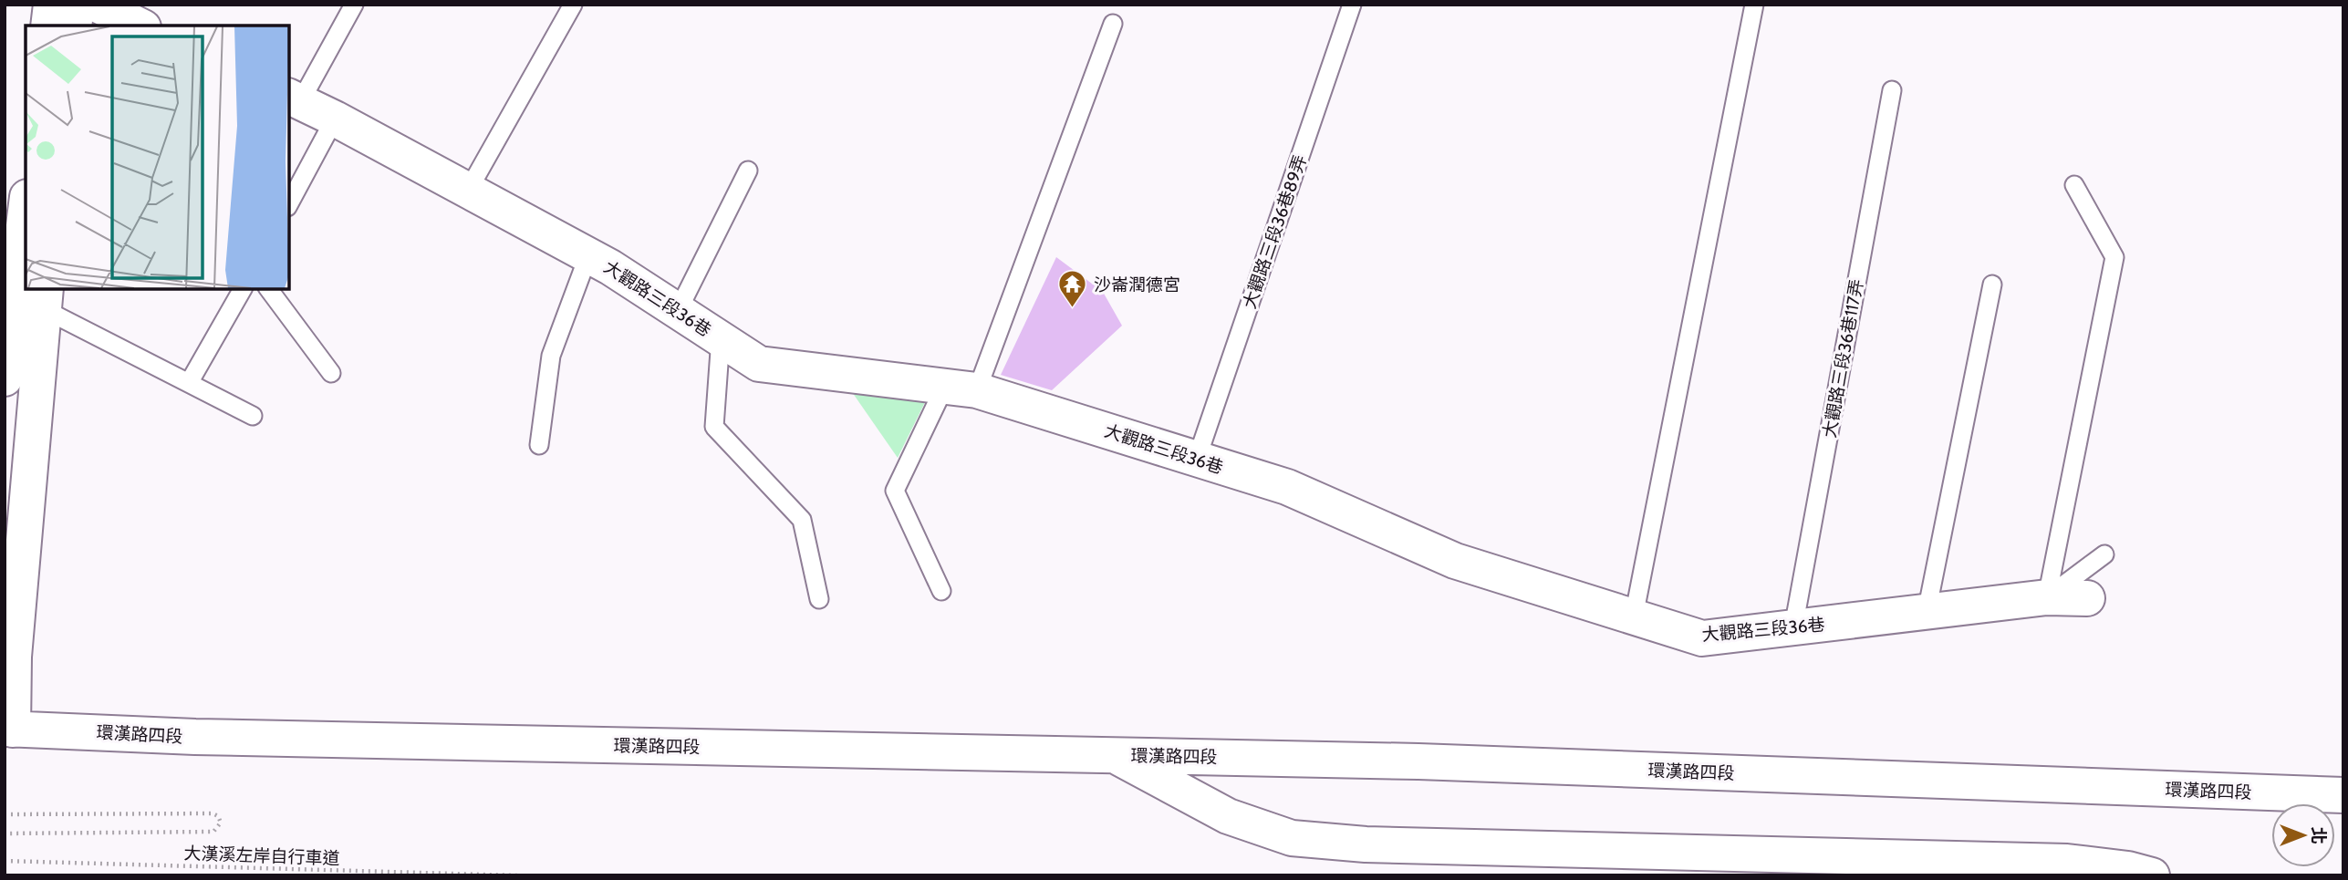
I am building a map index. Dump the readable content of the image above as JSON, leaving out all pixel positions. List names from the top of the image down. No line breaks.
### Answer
{"streets":{"street":["大觀路三段36巷","環漢路四段"],"lane":["大觀路三段36巷89弄","大觀路三段36巷117弄"],"path":["大漢溪左岸自行車道"]},"crossings":[["大觀路三段36巷89弄","大觀路三段36巷"],["大觀路三段36巷","大觀路三段36巷117弄"]],"places":{"temple":["沙崙潤德宮"]},"north":"right"}
